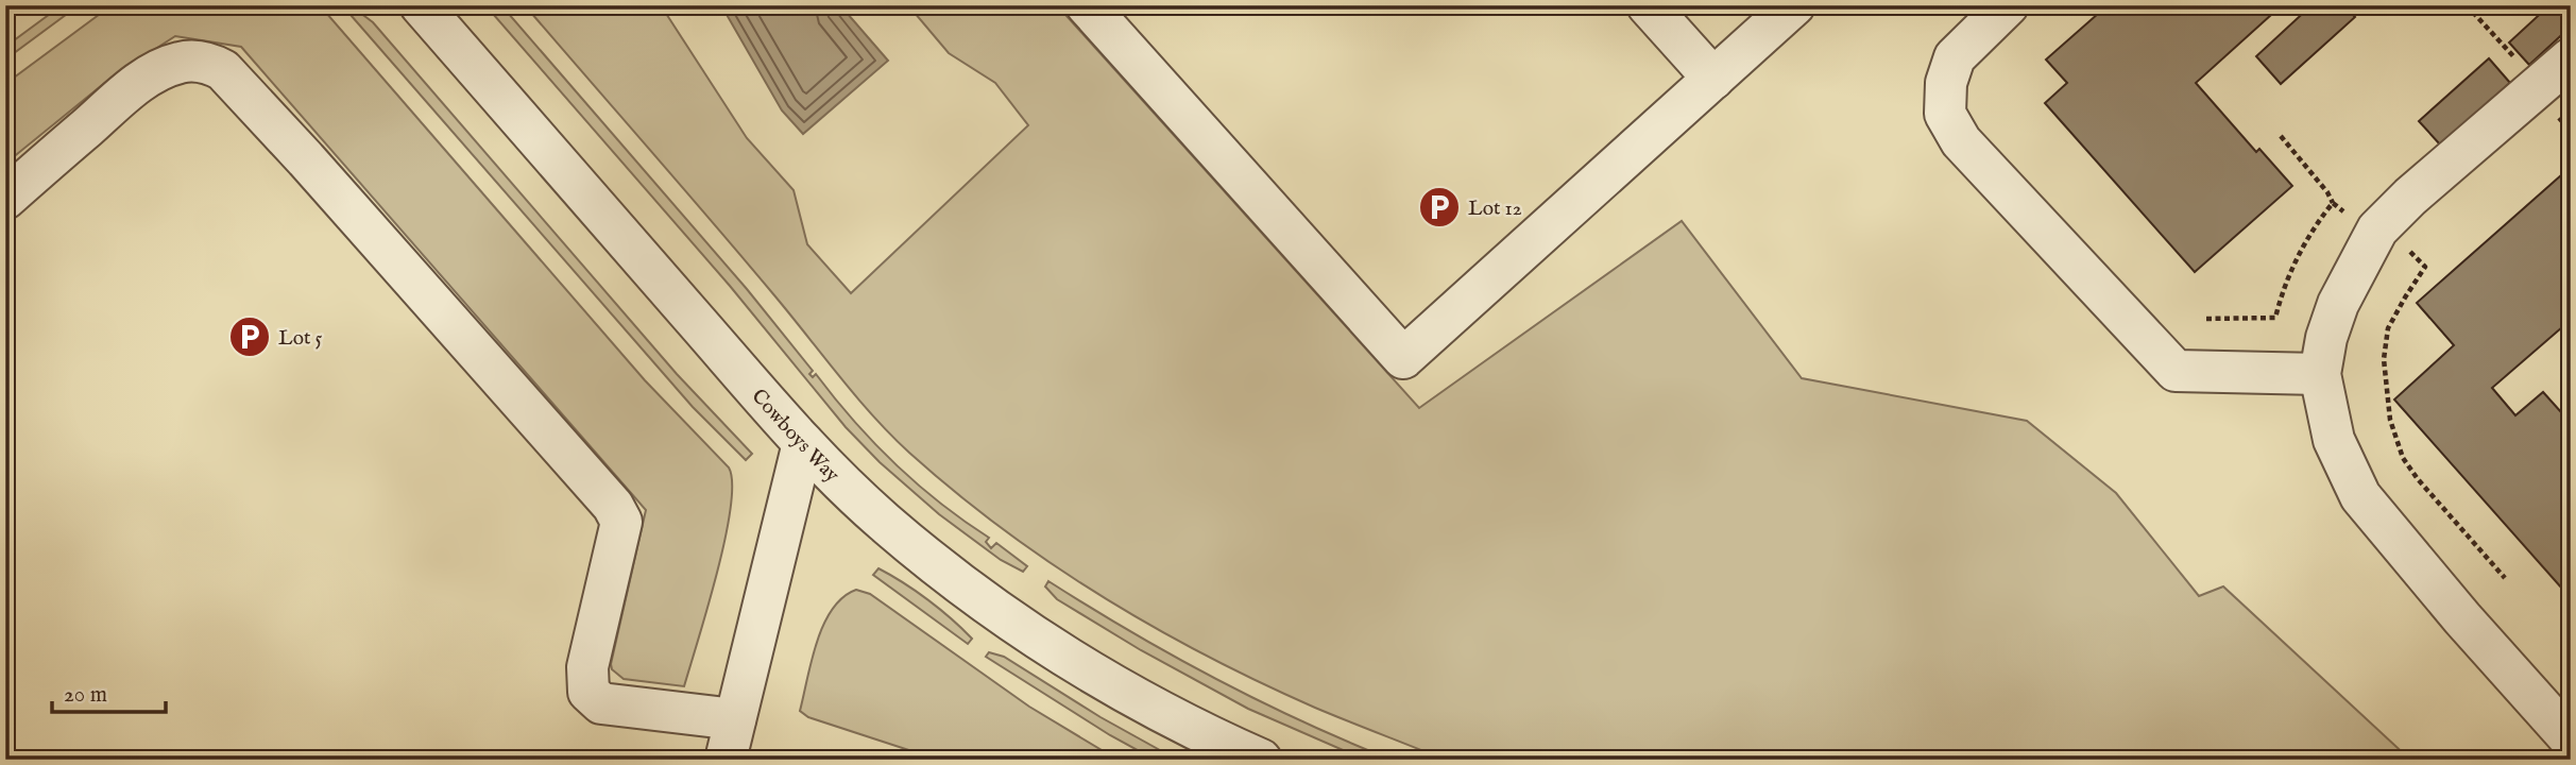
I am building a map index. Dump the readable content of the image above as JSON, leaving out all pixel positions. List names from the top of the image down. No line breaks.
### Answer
{"streets":{"street":["Cowboys Way"]},"places":{"parking":["Lot 12","Lot 5"]},"scale_bar":"20 m"}
